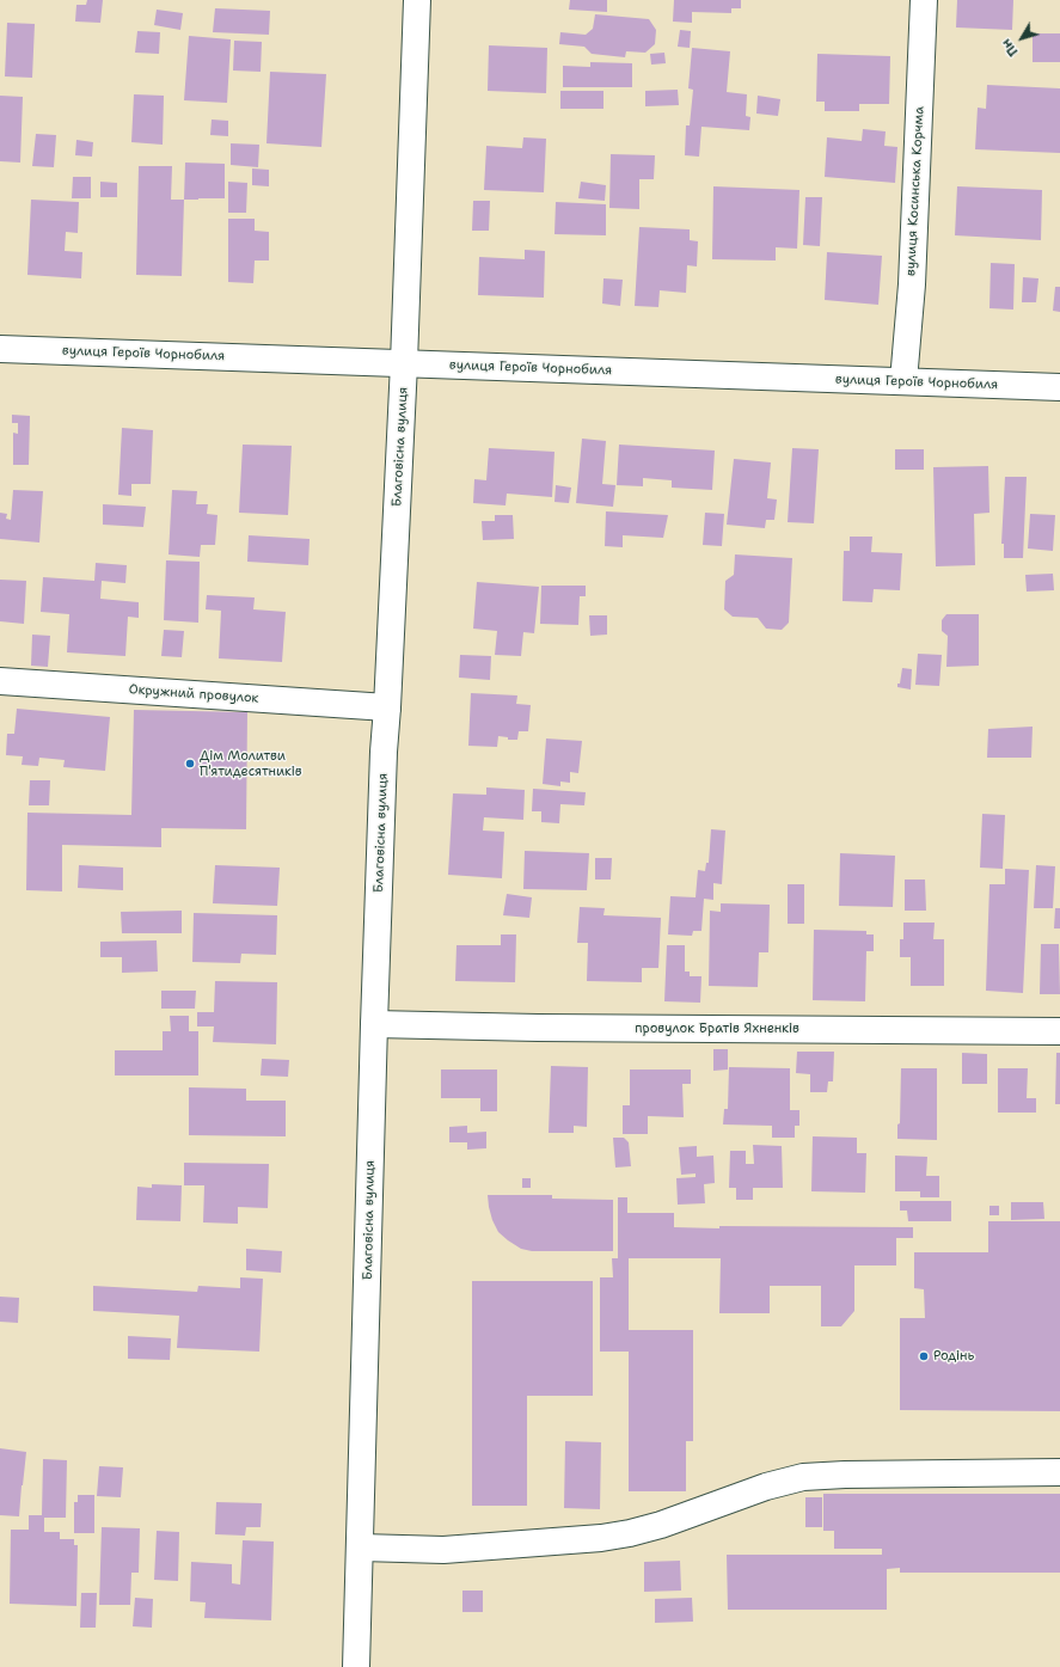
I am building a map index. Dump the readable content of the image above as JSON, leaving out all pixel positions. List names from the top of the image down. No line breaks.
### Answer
{"streets":{"street":["вулиця Косинська Корчма","вулиця Героїв Чорнобиля","Благовісна вулиця","Окружний провулок","провулок Братів Яхненків"]},"crossings":[["вулиця Косинська Корчма","вулиця Героїв Чорнобиля"],["вулиця Героїв Чорнобиля","Благовісна вулиця"],["Благовісна вулиця","Окружний провулок"],["Благовісна вулиця","провулок Братів Яхненків"]],"places":["Дім Молитви П'ятидесятників","Родінь"],"north":"bottom left"}
